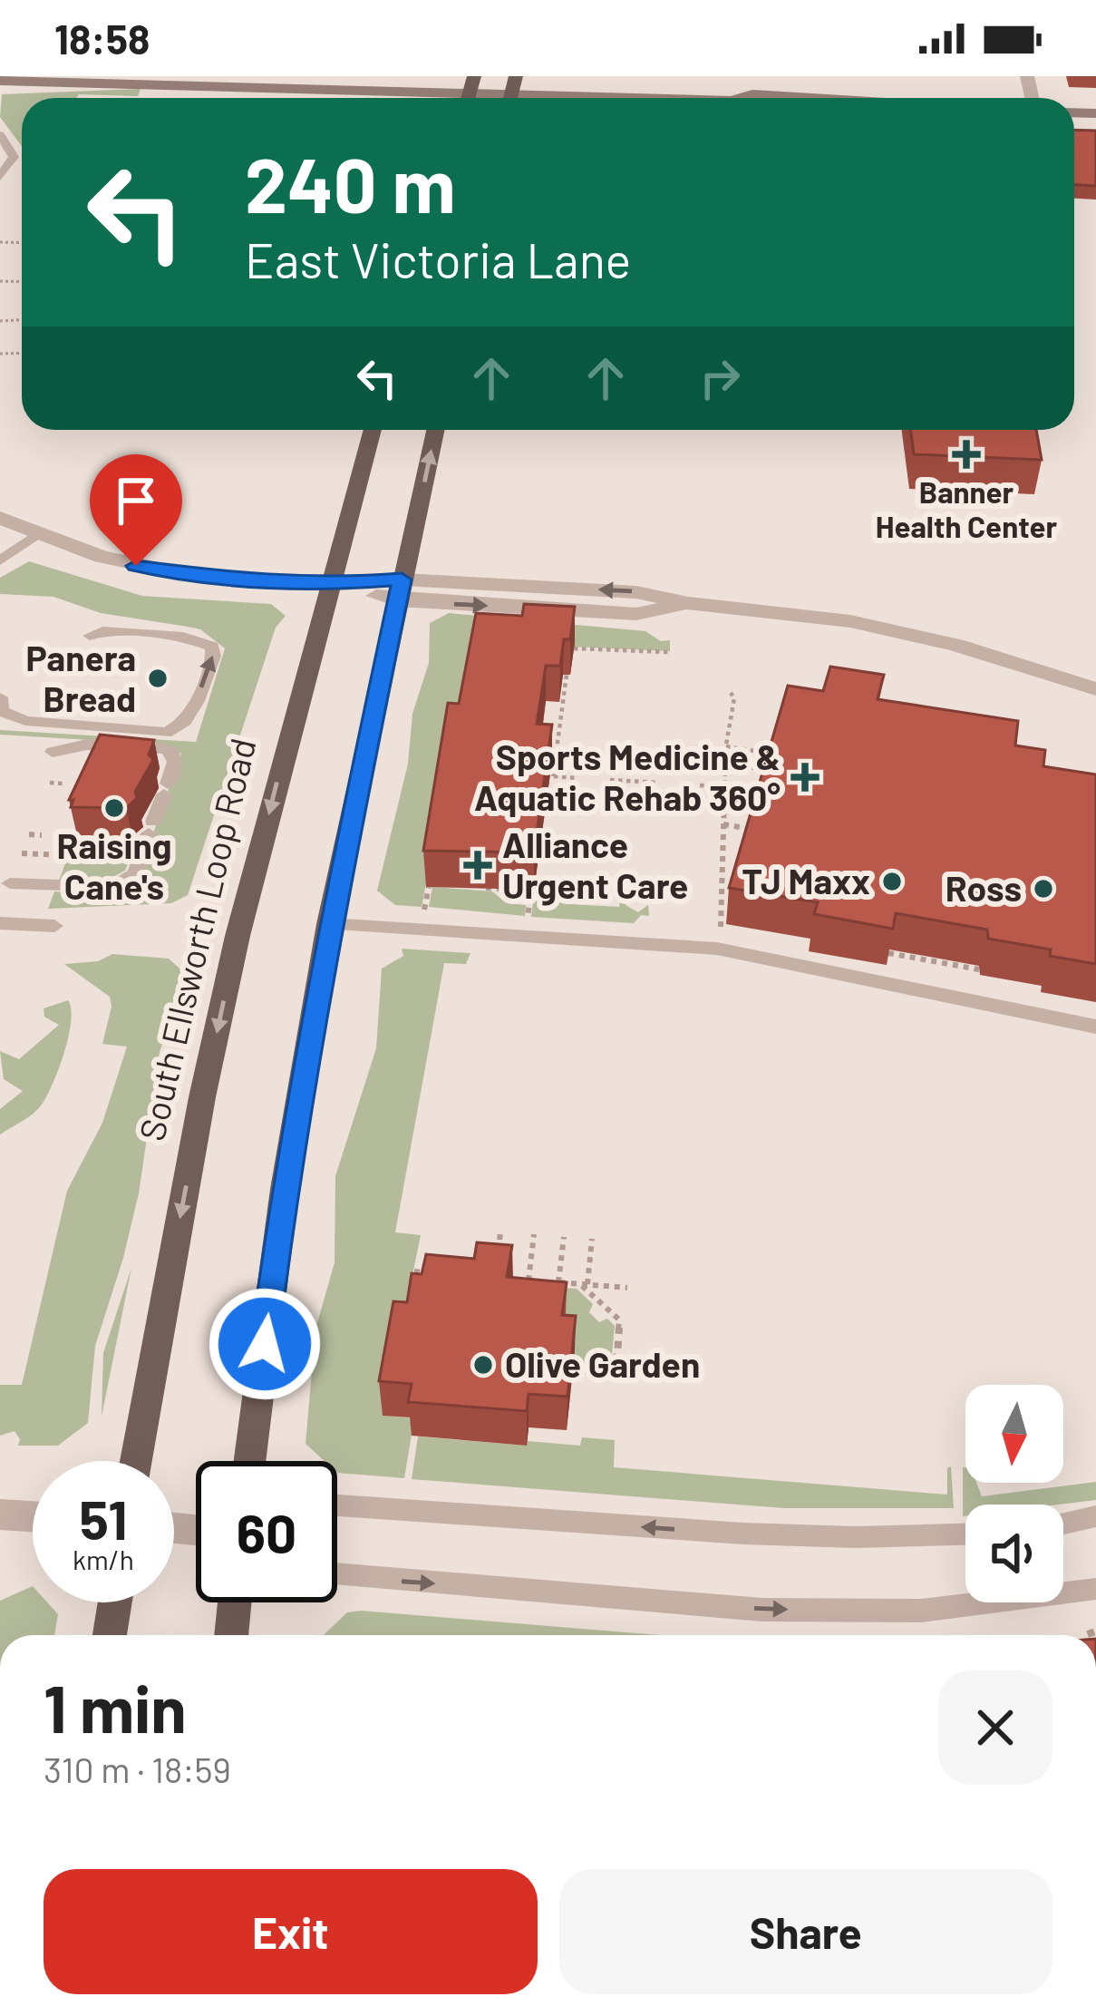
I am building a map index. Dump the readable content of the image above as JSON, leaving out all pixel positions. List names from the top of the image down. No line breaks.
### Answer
{"streets":{"main road":["South Ellsworth Loop Road"]},"places":{"health":["Banner Health Center","Sports Medicine & Aquatic Rehab 360°","Alliance Urgent Care"],"other":["Panera Bread","Raising Cane's","TJ Maxx","Ross","Olive Garden"]},"north":"bottom","page":{"status":"18:58","turn":["240 m","East Victoria Lane"],"speed":"51 km/h","limit":"60","heading":["1 min","310 m · 18:59"],"buttons":["Exit","Share"]}}
